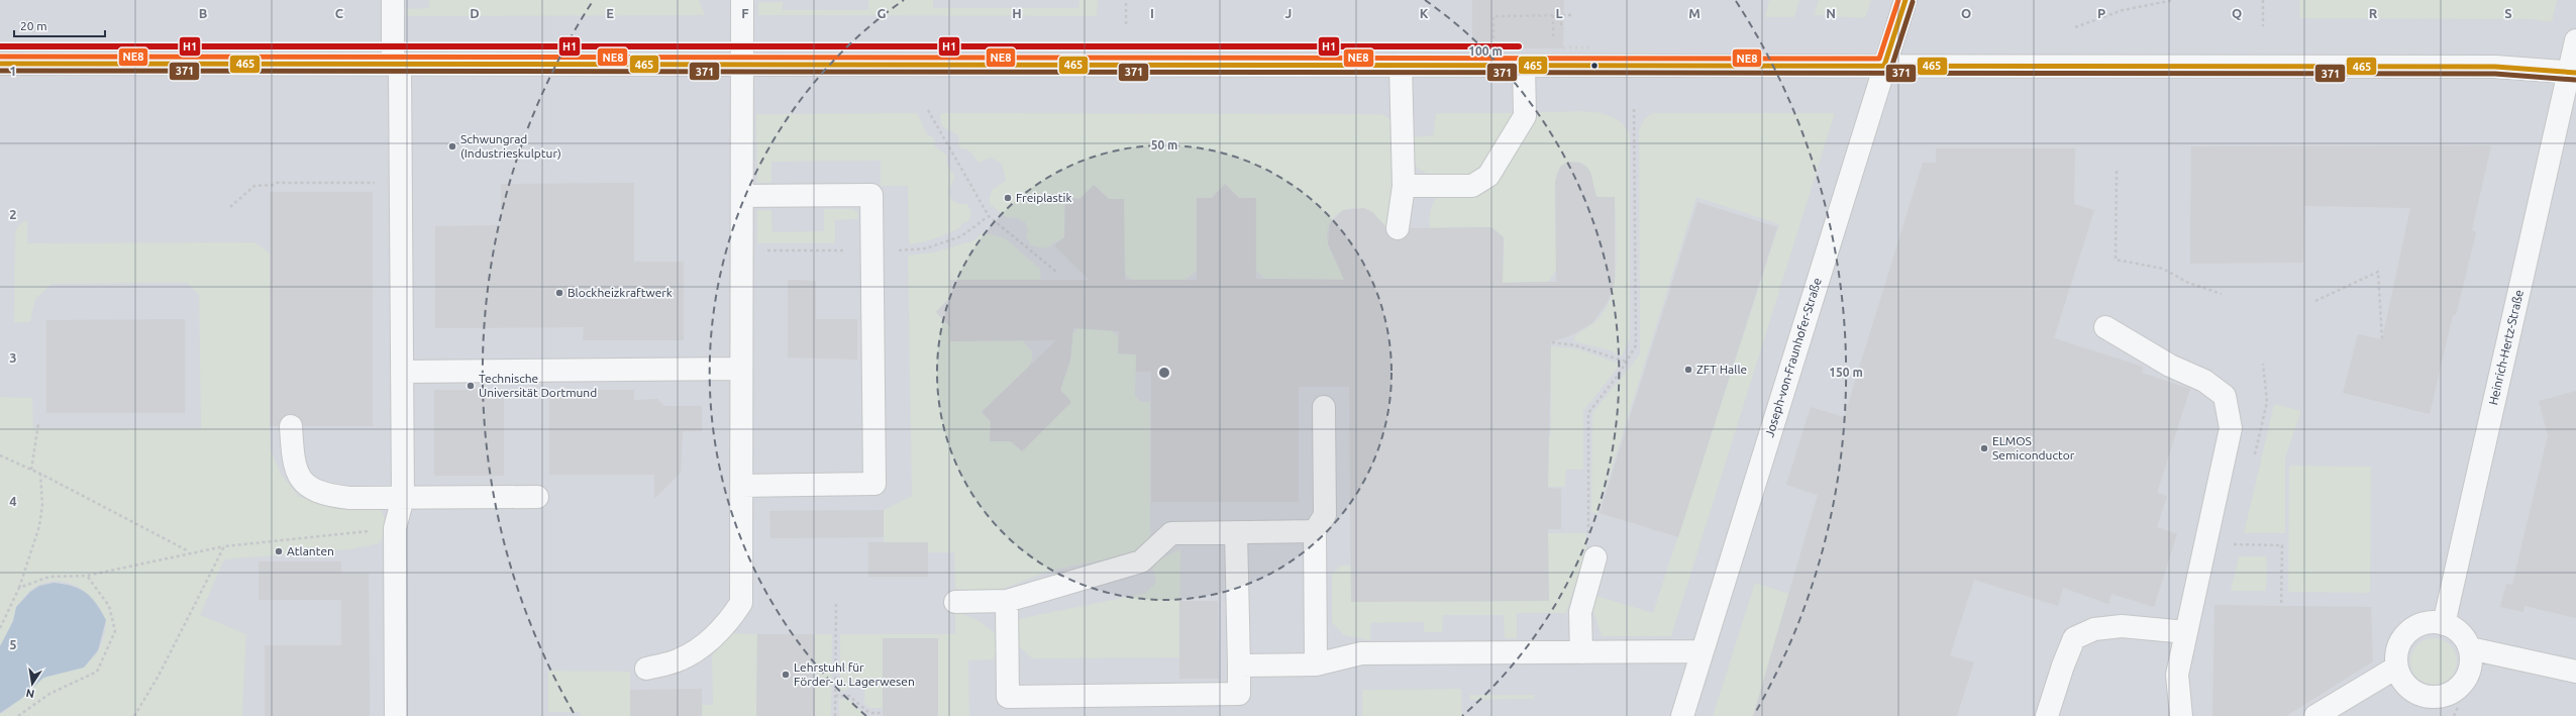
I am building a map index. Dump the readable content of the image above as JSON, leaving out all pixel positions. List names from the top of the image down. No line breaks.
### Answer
{"streets":{"street":["Heinrich-Hertz-Straße","Joseph-von-Fraunhofer-Straße"]},"places":["Schwungrad (Industrieskulptur)","Freiplastik","Blockheizkraftwerk","ZFT Halle","Technische Universität Dortmund","ELMOS Semiconductor","Atlanten","Lehrstuhl für Förder- u. Lagerwesen"],"lines":["transit line 465","transit line NE8","transit line 371","transit line H1"],"scale_bar":"20 m","north":"bottom","grid":{"columns":["B","C","D","E","F","G","H","I","J","K","L","M","N","O","P","Q","R","S"],"rows":["1","2","3","4","5"]},"rings":["100 m","50 m","150 m"]}
